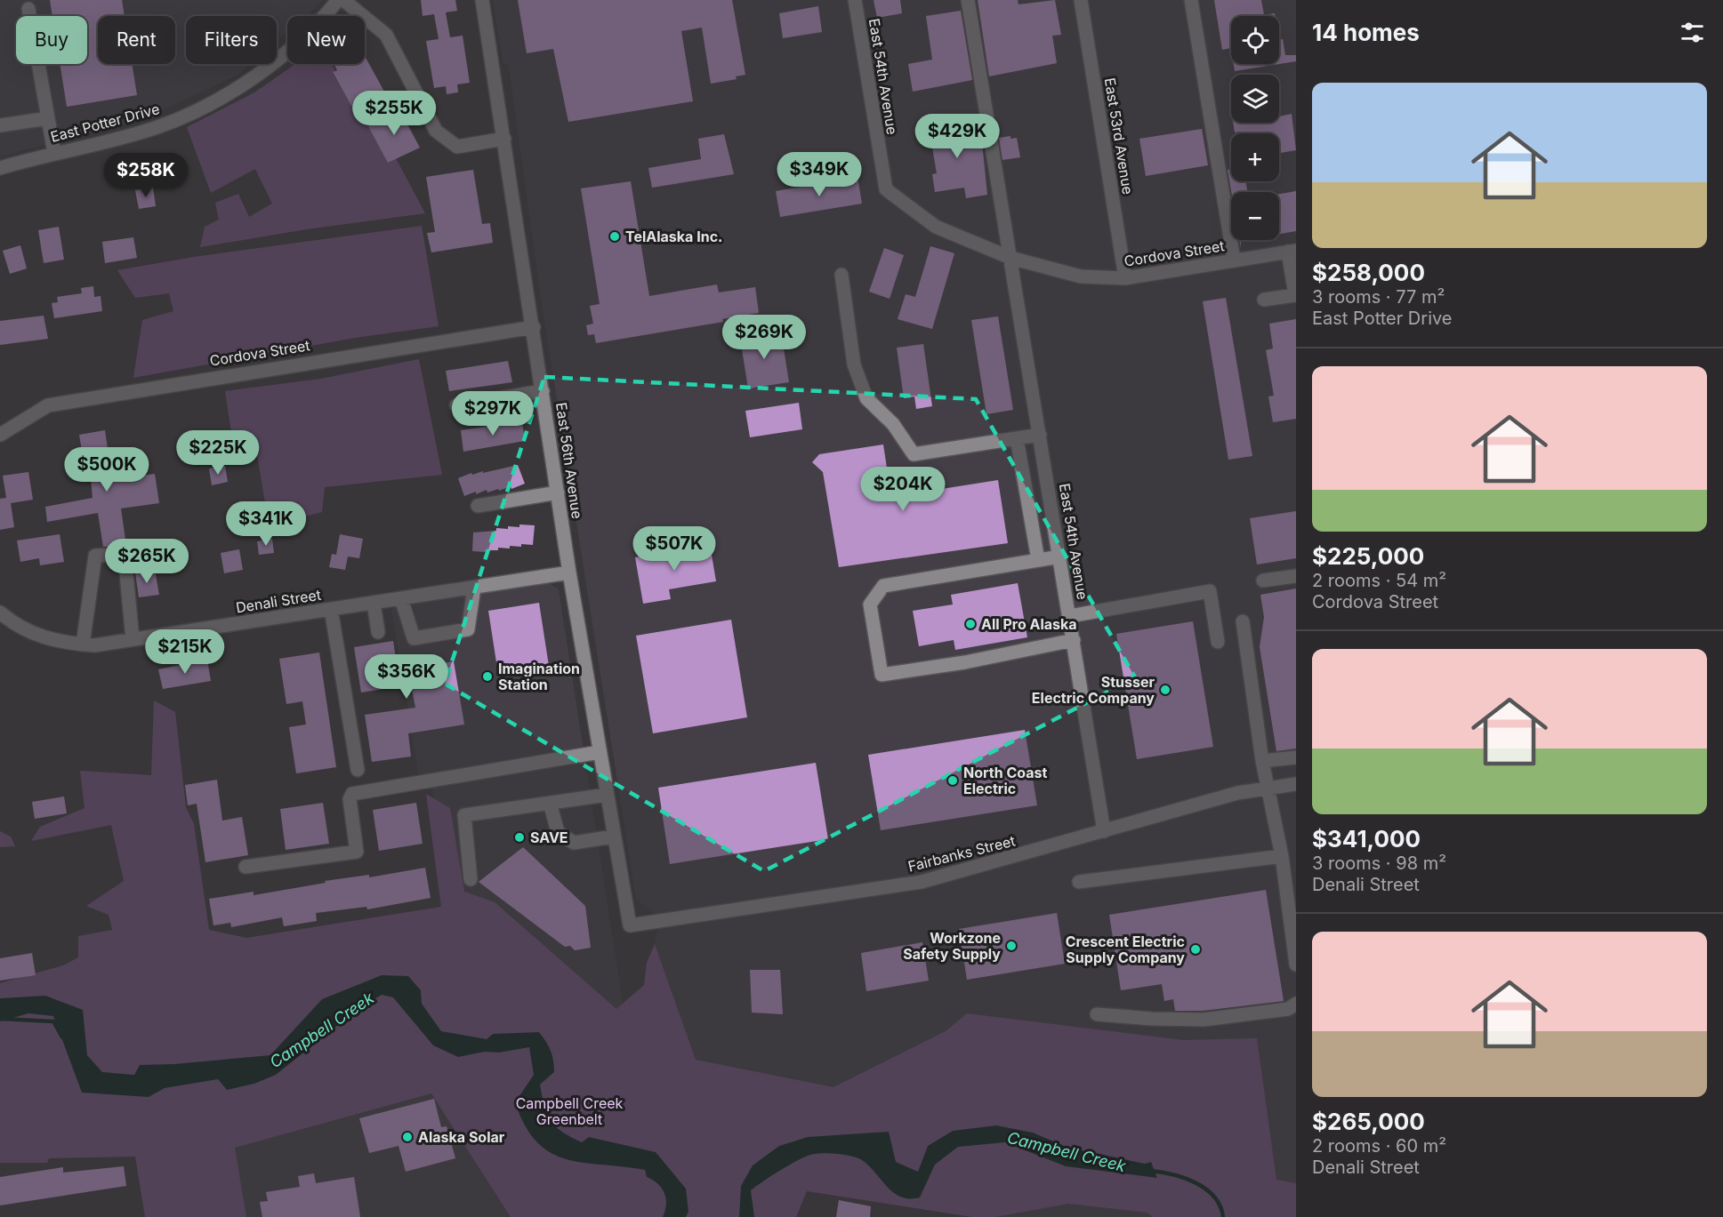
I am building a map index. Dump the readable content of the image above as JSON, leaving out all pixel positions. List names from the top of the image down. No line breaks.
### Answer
{"streets":{"street":["East 54th Avenue","East Potter Drive","East 53rd Avenue","Cordova Street","East 56th Avenue","Denali Street","Fairbanks Street"]},"crossings":[["East 54th Avenue","Cordova Street"],["East 54th Avenue","Fairbanks Street"],["East 53rd Avenue","Cordova Street"],["Cordova Street","East 56th Avenue"],["East 56th Avenue","Denali Street"],["East 56th Avenue","Fairbanks Street"]],"water":["Campbell Creek"],"parks":["Campbell Creek Greenbelt"],"places":["TelAlaska Inc.","All Pro Alaska","Imagination Station","Stusser Electric Company","North Coast Electric","SAVE","Workzone Safety Supply","Crescent Electric Supply Company","Alaska Solar"],"page":{"heading":"14 homes","map_buttons":["+","−"],"chip":["Buy","Rent","Filters","New"],"list":[{"name":"$258,000","note":"3 rooms · 77 m² · East Potter Drive"},{"name":"$225,000","note":"2 rooms · 54 m² · Cordova Street"},{"name":"$341,000","note":"3 rooms · 98 m² · Denali Street"},{"name":"$265,000","note":"2 rooms · 60 m² · Denali Street"}],"price":["$255K","$429K","$349K","$258K","$269K","$297K","$225K","$500K","$204K","$341K","$507K","$265K","$215K","$356K"]}}
